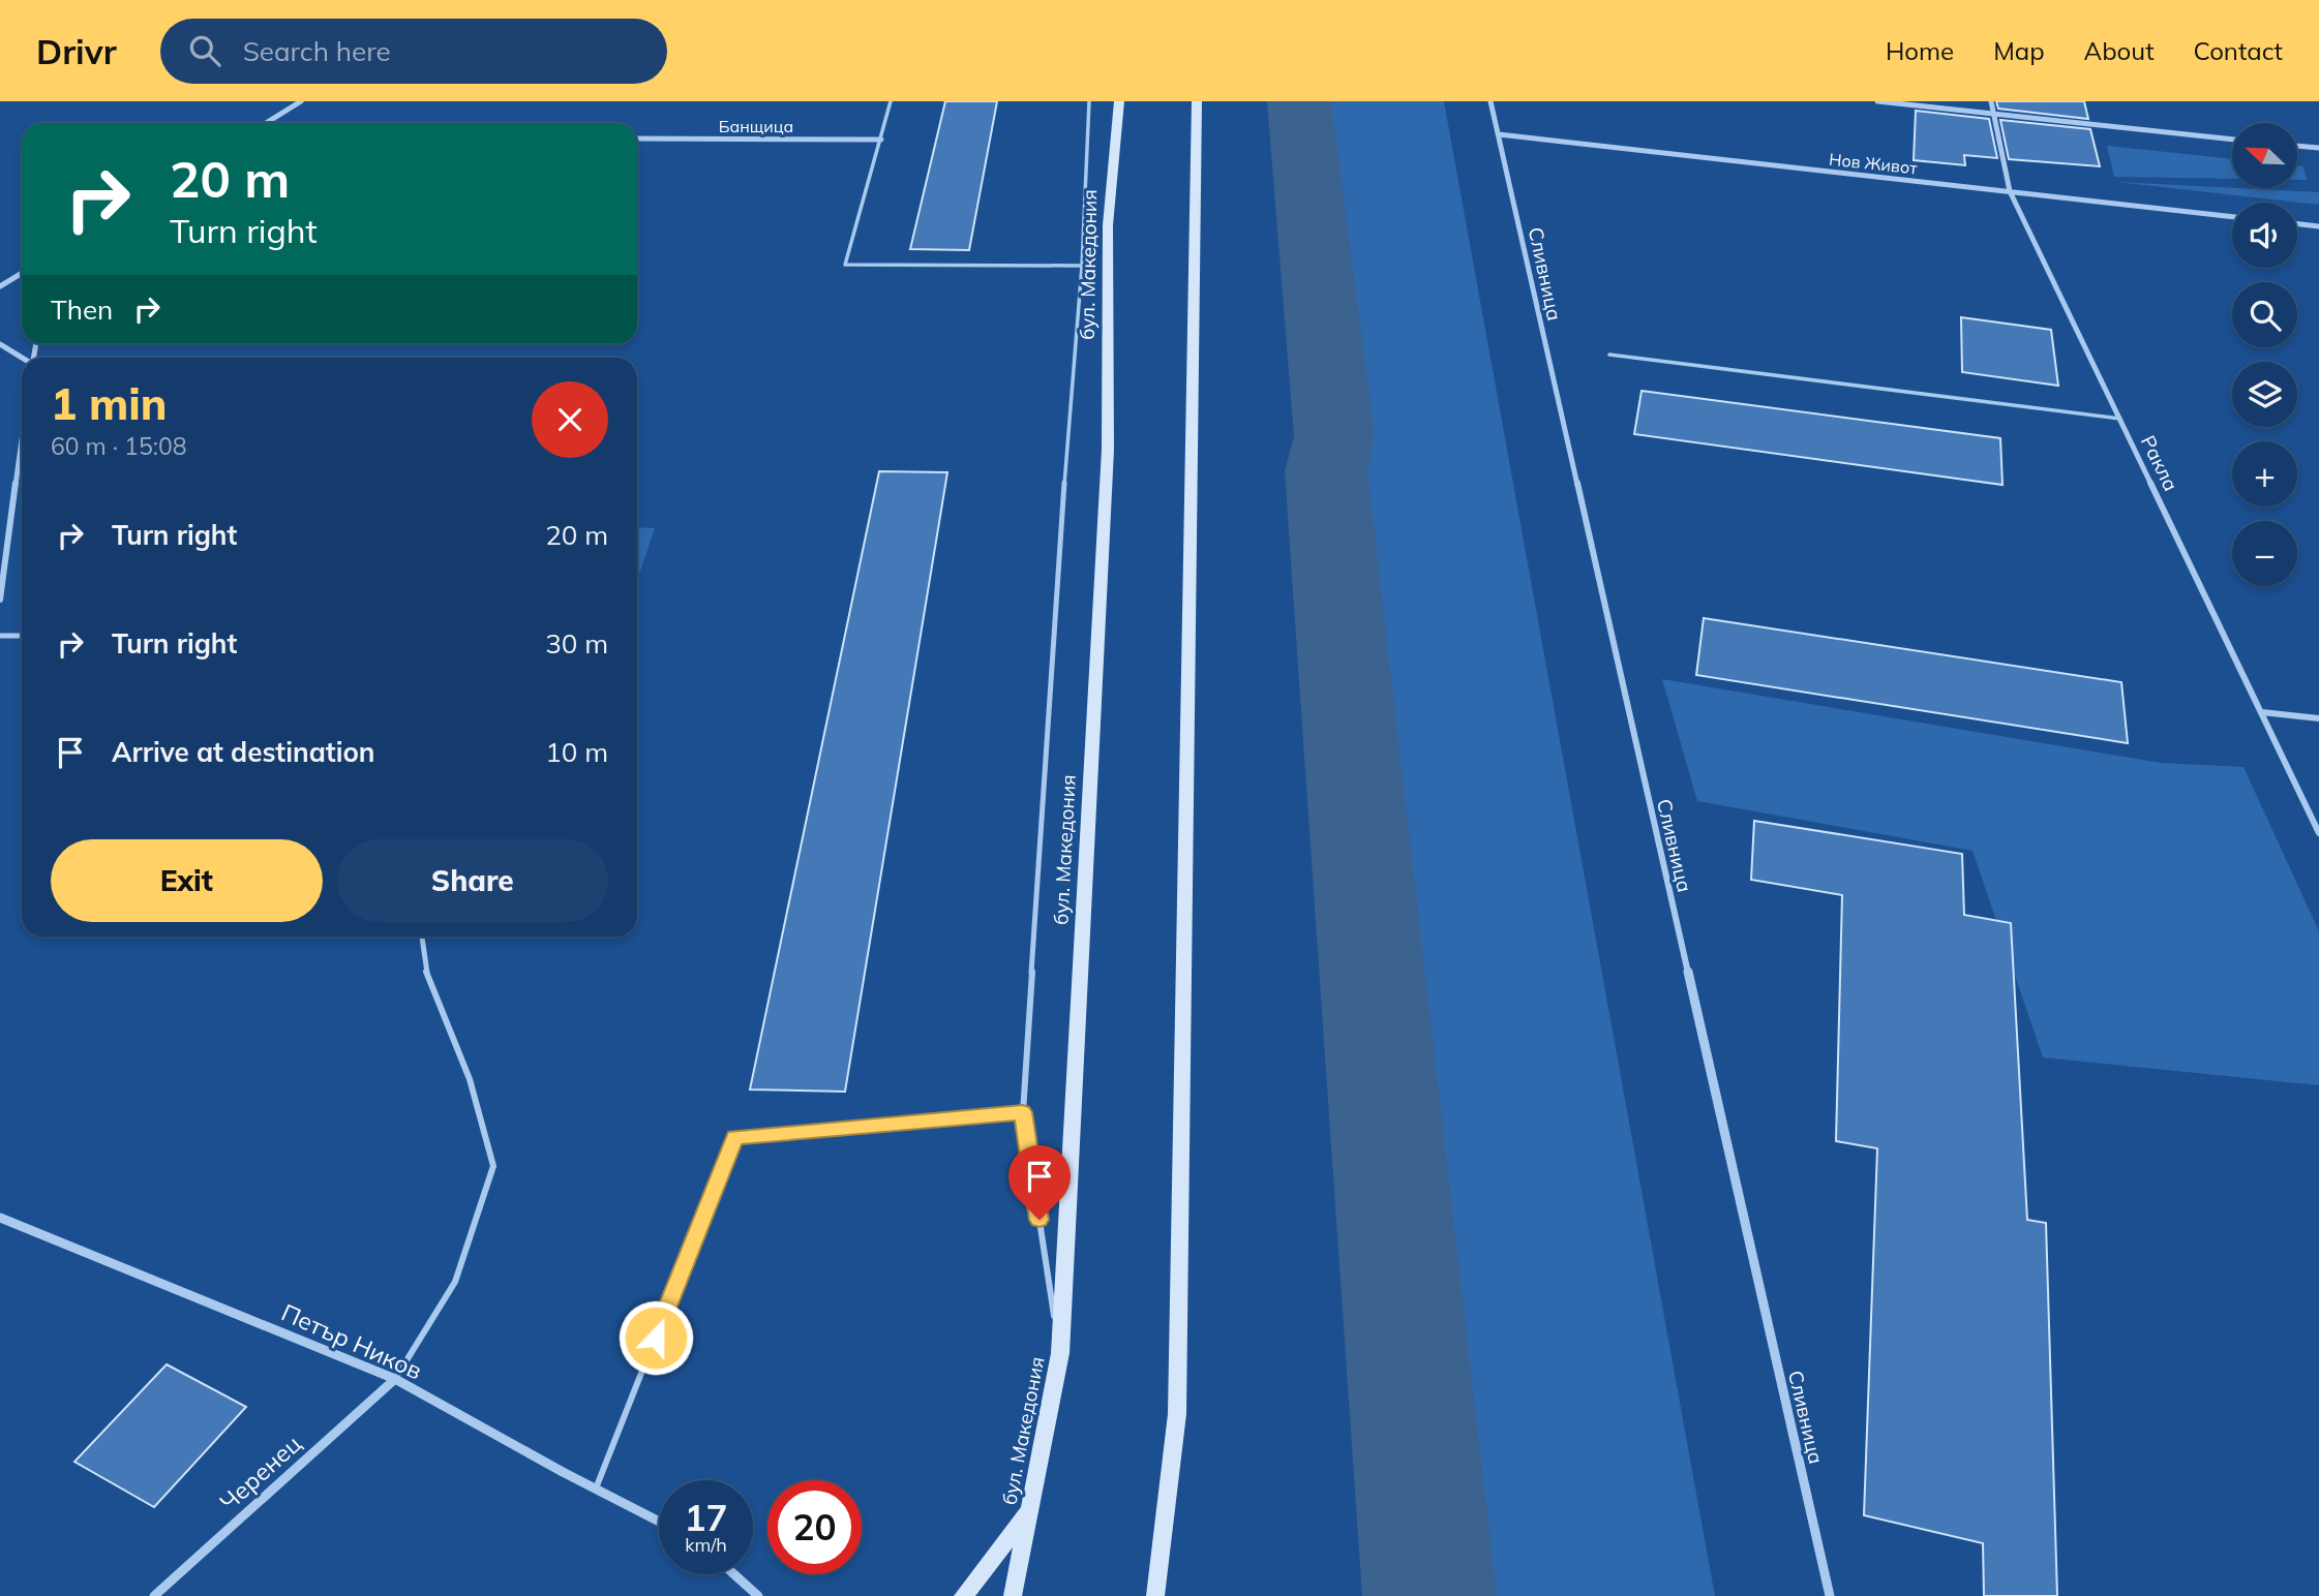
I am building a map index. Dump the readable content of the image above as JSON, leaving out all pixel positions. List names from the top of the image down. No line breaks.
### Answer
{"streets":{"street":["Банщица","Нов Живот","бул. Македония","Сливница","Ракла","Петър Ников","Черенец"]},"crossings":[["Нов Живот","Сливница"],["Нов Живот","Ракла"],["Петър Ников","Черенец"]],"north":"top left","page":{"header":"Drivr","search":"Search here","nav":["Home","Map","About","Contact"],"map_buttons":["+","−"],"turn":["20 m","Turn right"],"then":"Then","heading":["1 min","60 m · 15:08"],"list":[{"name":"Turn right","value":"20 m"},{"name":"Turn right","value":"30 m"},{"name":"Arrive at destination","value":"10 m"}],"buttons":["Exit","Share"],"speed":"17 km/h","limit":"20"}}
